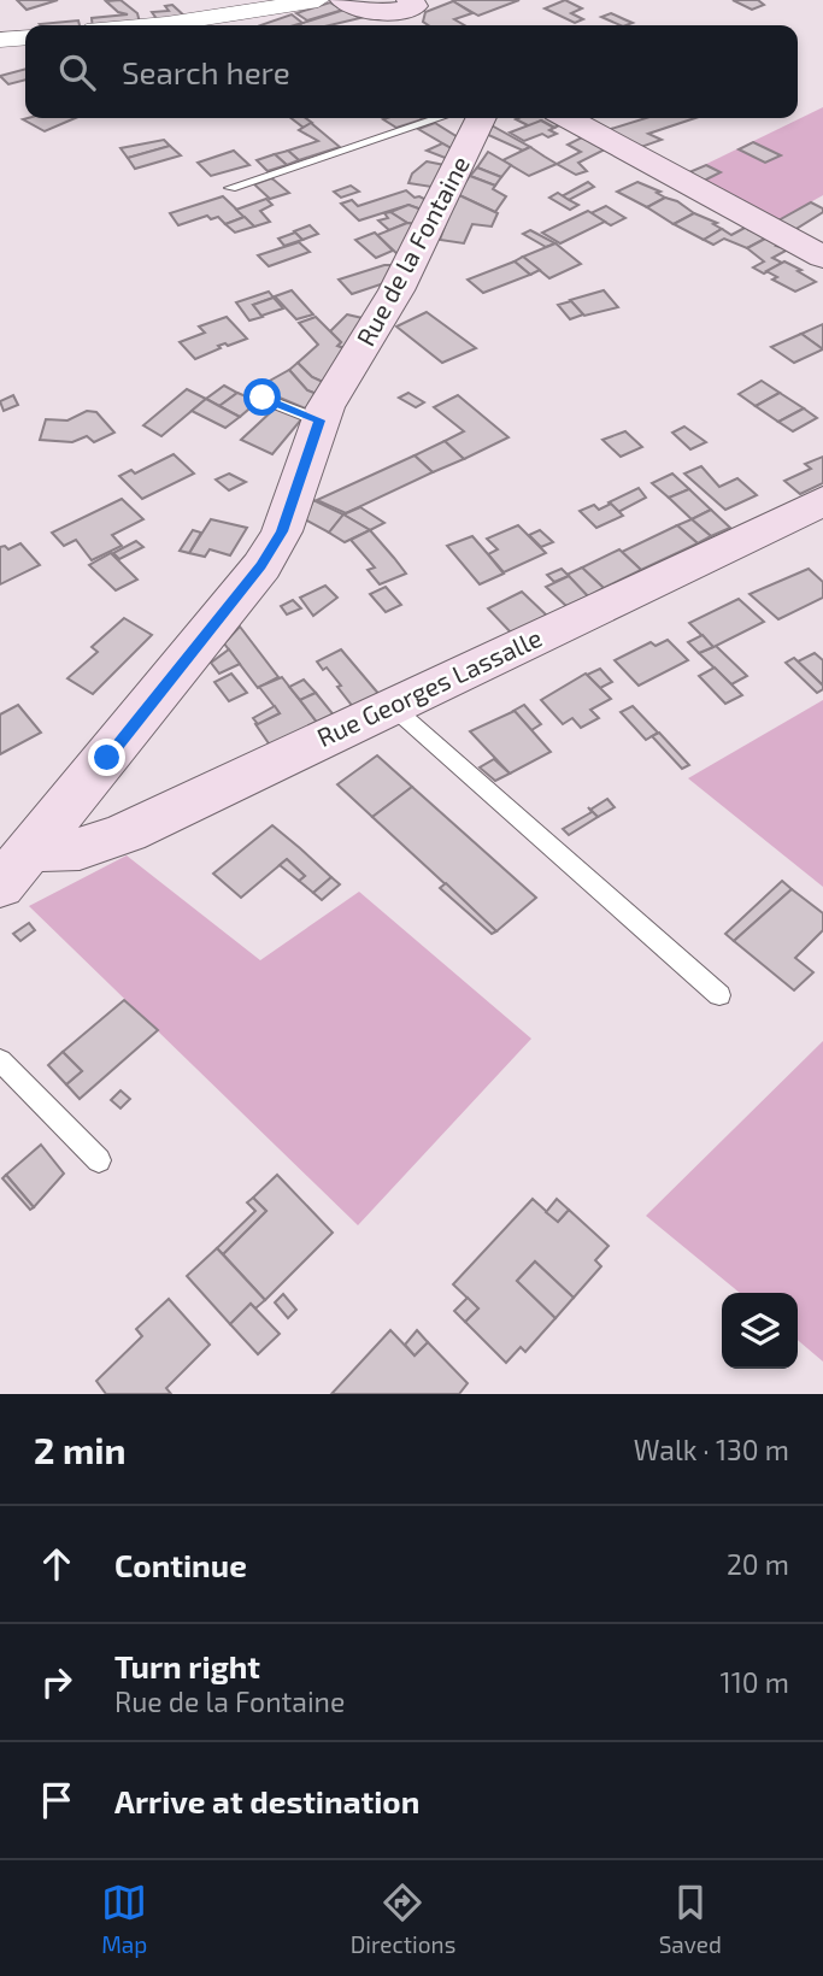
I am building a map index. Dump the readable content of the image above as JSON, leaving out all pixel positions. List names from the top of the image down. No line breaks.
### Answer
{"streets":{"street":["Rue de la Fontaine","Rue Georges Lassalle"]},"crossings":[["Rue de la Fontaine","Rue Georges Lassalle"]],"page":{"search":"Search here","heading":["2 min","Walk · 130 m"],"list":[["Continue","20 m"],["Turn right","Rue de la Fontaine","110 m"],"Arrive at destination"],"nav":["Map","Directions","Saved"]}}
